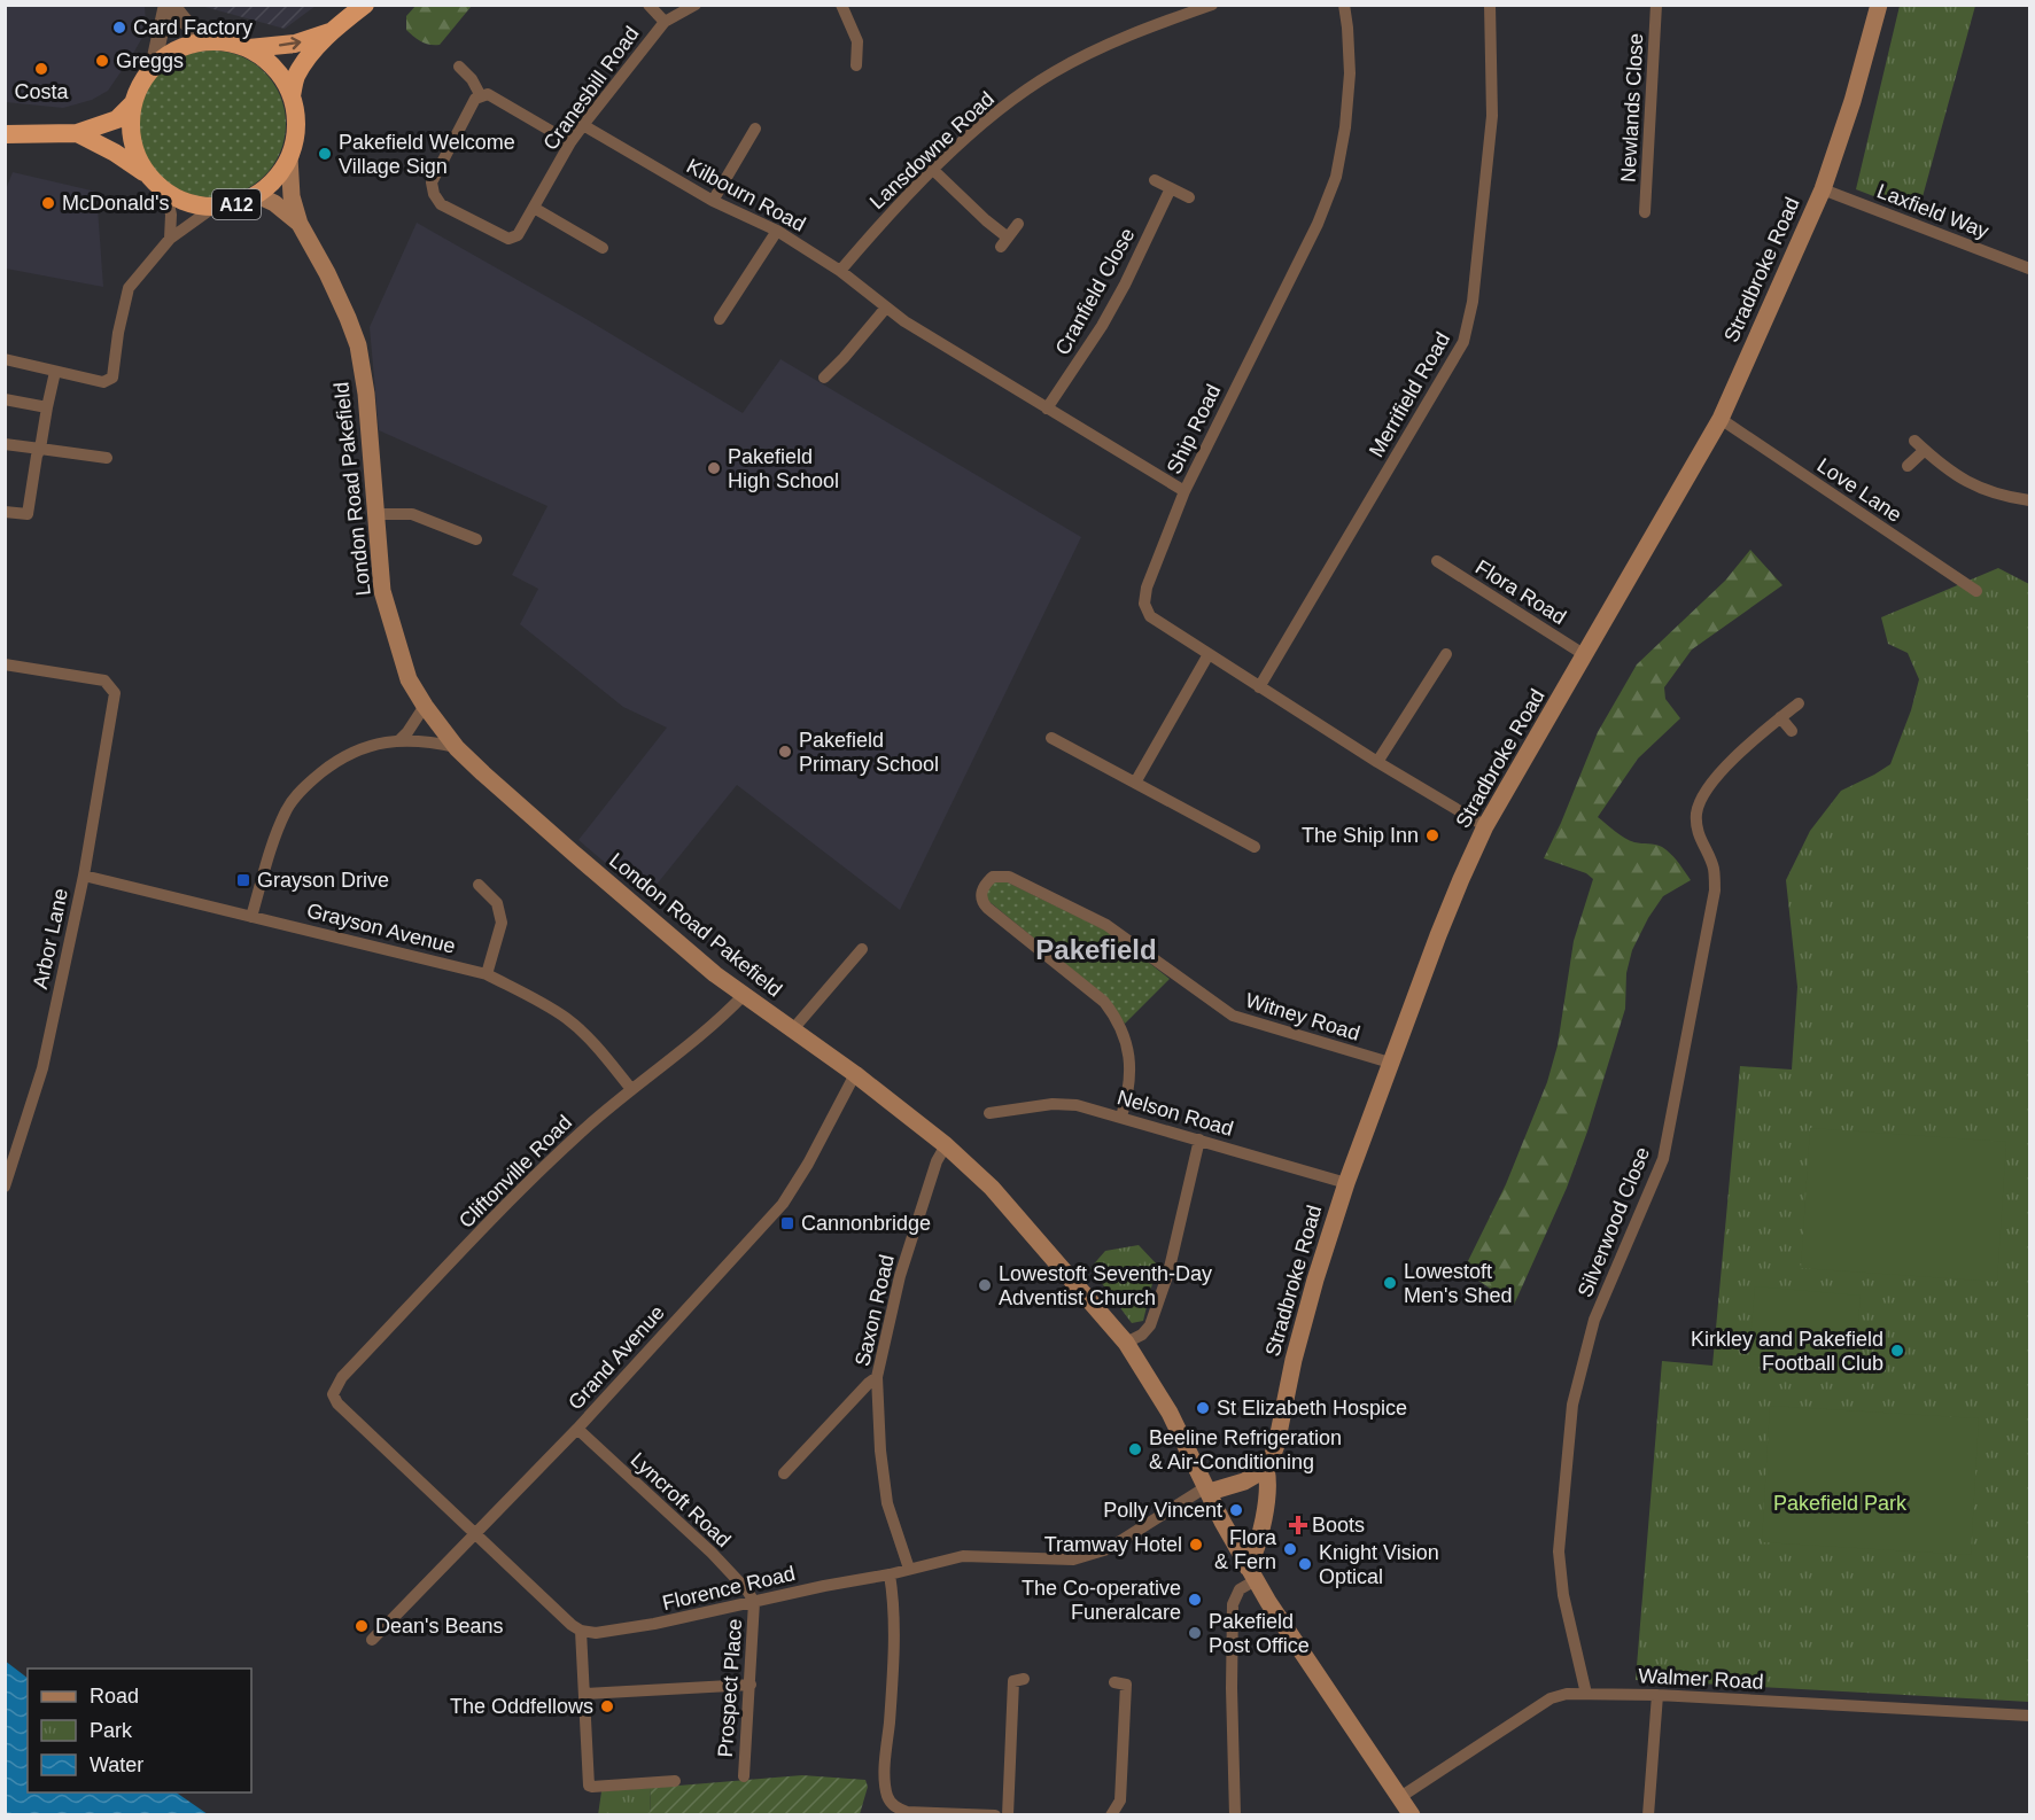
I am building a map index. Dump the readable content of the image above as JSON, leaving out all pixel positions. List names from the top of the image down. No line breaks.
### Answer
{"streets":{"highway":["A12"],"main road":["Stradbroke Road","London Road Pakefield"],"street":["Cranesbill Road","Newlands Close","Lansdowne Road","Kilbourn Road","Laxfield Way","Cranfield Close","Merrifield Road","Ship Road","Love Lane","Flora Road","Grayson Avenue","Arbor Lane","Witney Road","Nelson Road","Cliftonville Road","Silverwood Close","Saxon Road","Grand Avenue","Lyncroft Road","Florence Road","Walmer Road","Prospect Place"]},"crossings":[["Cranesbill Road","Kilbourn Road"],["Lansdowne Road","Kilbourn Road"],["Kilbourn Road","Cranfield Close"],["Kilbourn Road","Ship Road"],["Laxfield Way","Stradbroke Road"],["Stradbroke Road","Ship Road"],["Stradbroke Road","London Road Pakefield"],["Stradbroke Road","Love Lane"],["Stradbroke Road","Flora Road"],["Stradbroke Road","Witney Road"],["Stradbroke Road","Nelson Road"],["Merrifield Road","Ship Road"],["London Road Pakefield","Cliftonville Road"],["London Road Pakefield","Saxon Road"],["London Road Pakefield","Grand Avenue"],["London Road Pakefield","Florence Road"],["London Road Pakefield","Walmer Road"],["Grayson Avenue","Arbor Lane"],["Grayson Avenue","Cliftonville Road"],["Witney Road","Nelson Road"],["Cliftonville Road","Grand Avenue"],["Silverwood Close","Walmer Road"],["Saxon Road","Florence Road"],["Grand Avenue","Lyncroft Road"],["Lyncroft Road","Florence Road"],["Lyncroft Road","Prospect Place"],["Florence Road","Prospect Place"]],"districts":["Pakefield"],"parks":["Pakefield Park"],"places":{"other":["Card Factory","Greggs","Costa","Pakefield Welcome Village Sign","McDonald's","Pakefield High School","Pakefield Primary School","The Ship Inn","Lowestoft Men's Shed","Lowestoft Seventh-Day Adventist Church","Kirkley and Pakefield Football Club","St Elizabeth Hospice","Beeline Refrigeration & Air-Conditioning","Polly Vincent","Tramway Hotel","Flora & Fern","Knight Vision Optical","The Co-operative Funeralcare","Dean's Beans","Pakefield Post Office","The Oddfellows"],"transit":["Grayson Drive","Cannonbridge"],"health":["Boots"]},"legend":["Road","Park","Water"]}
